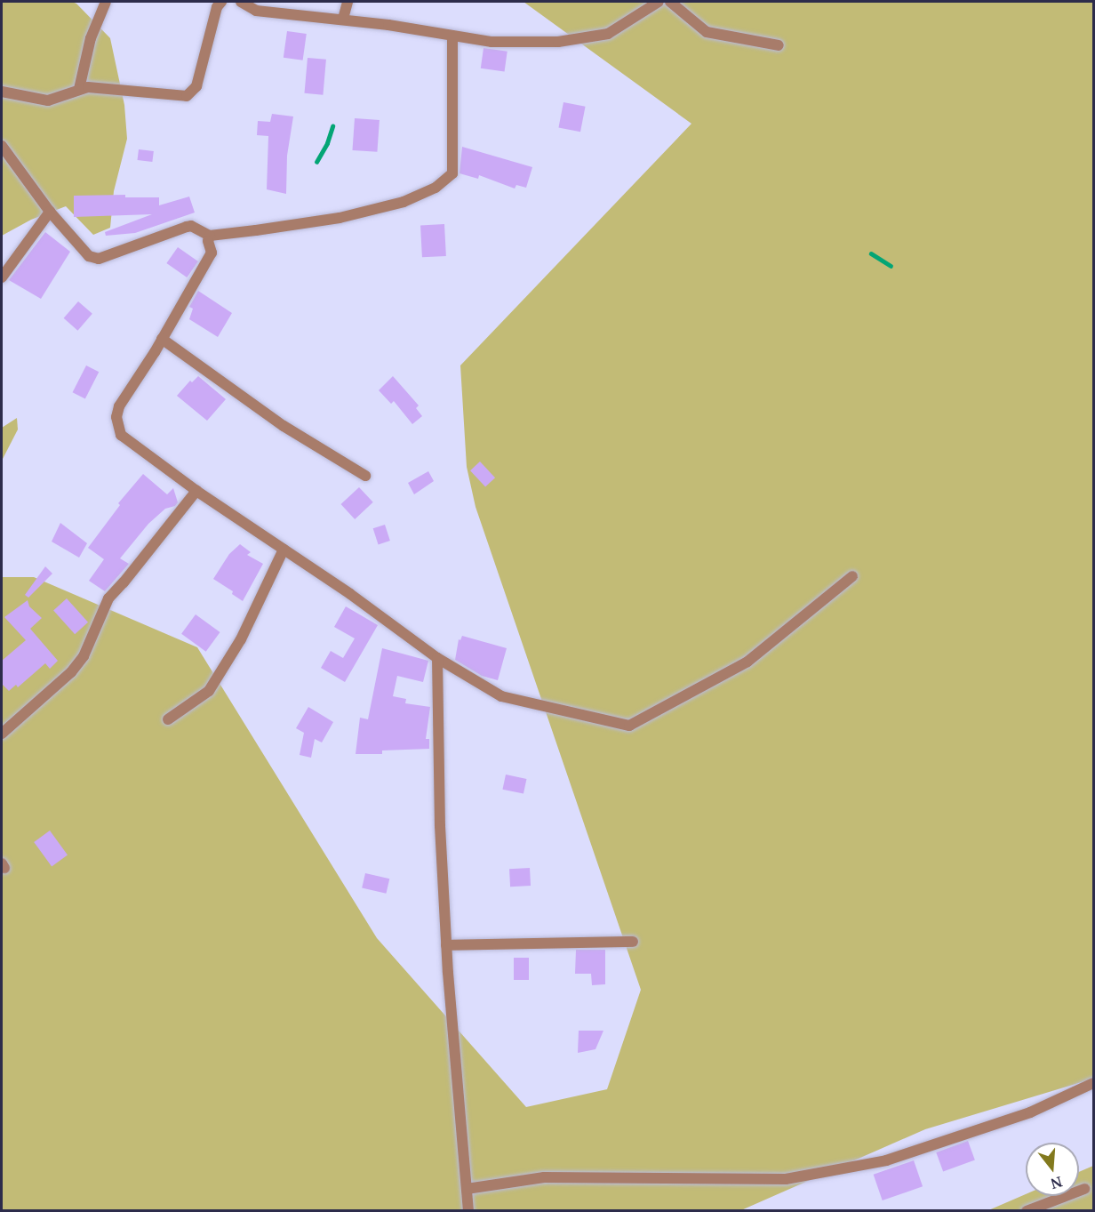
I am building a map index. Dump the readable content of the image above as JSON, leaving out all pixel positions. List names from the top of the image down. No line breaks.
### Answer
{"north":"bottom"}
